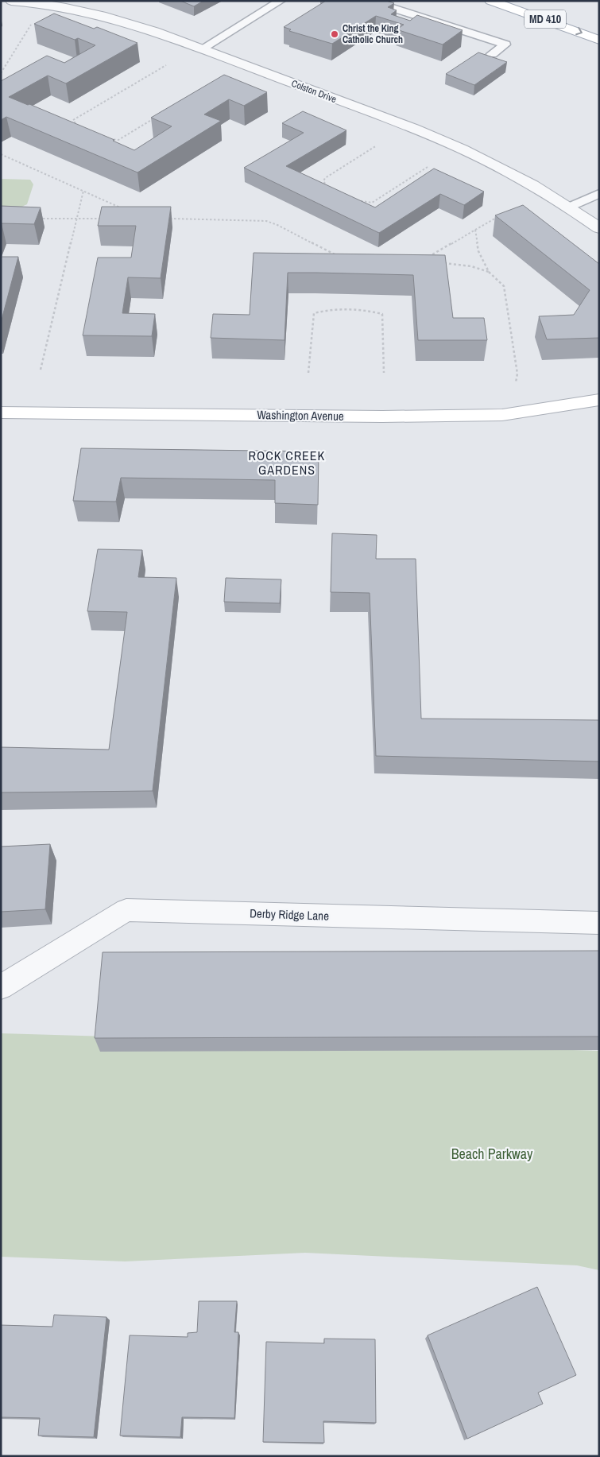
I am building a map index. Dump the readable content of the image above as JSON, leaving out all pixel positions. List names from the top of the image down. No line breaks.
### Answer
{"streets":{"street":["MD 410","Colston Drive","Washington Avenue","Derby Ridge Lane"]},"districts":["ROCK CREEK GARDENS"],"parks":["Beach Parkway"],"places":["Christ the King Catholic Church"]}
